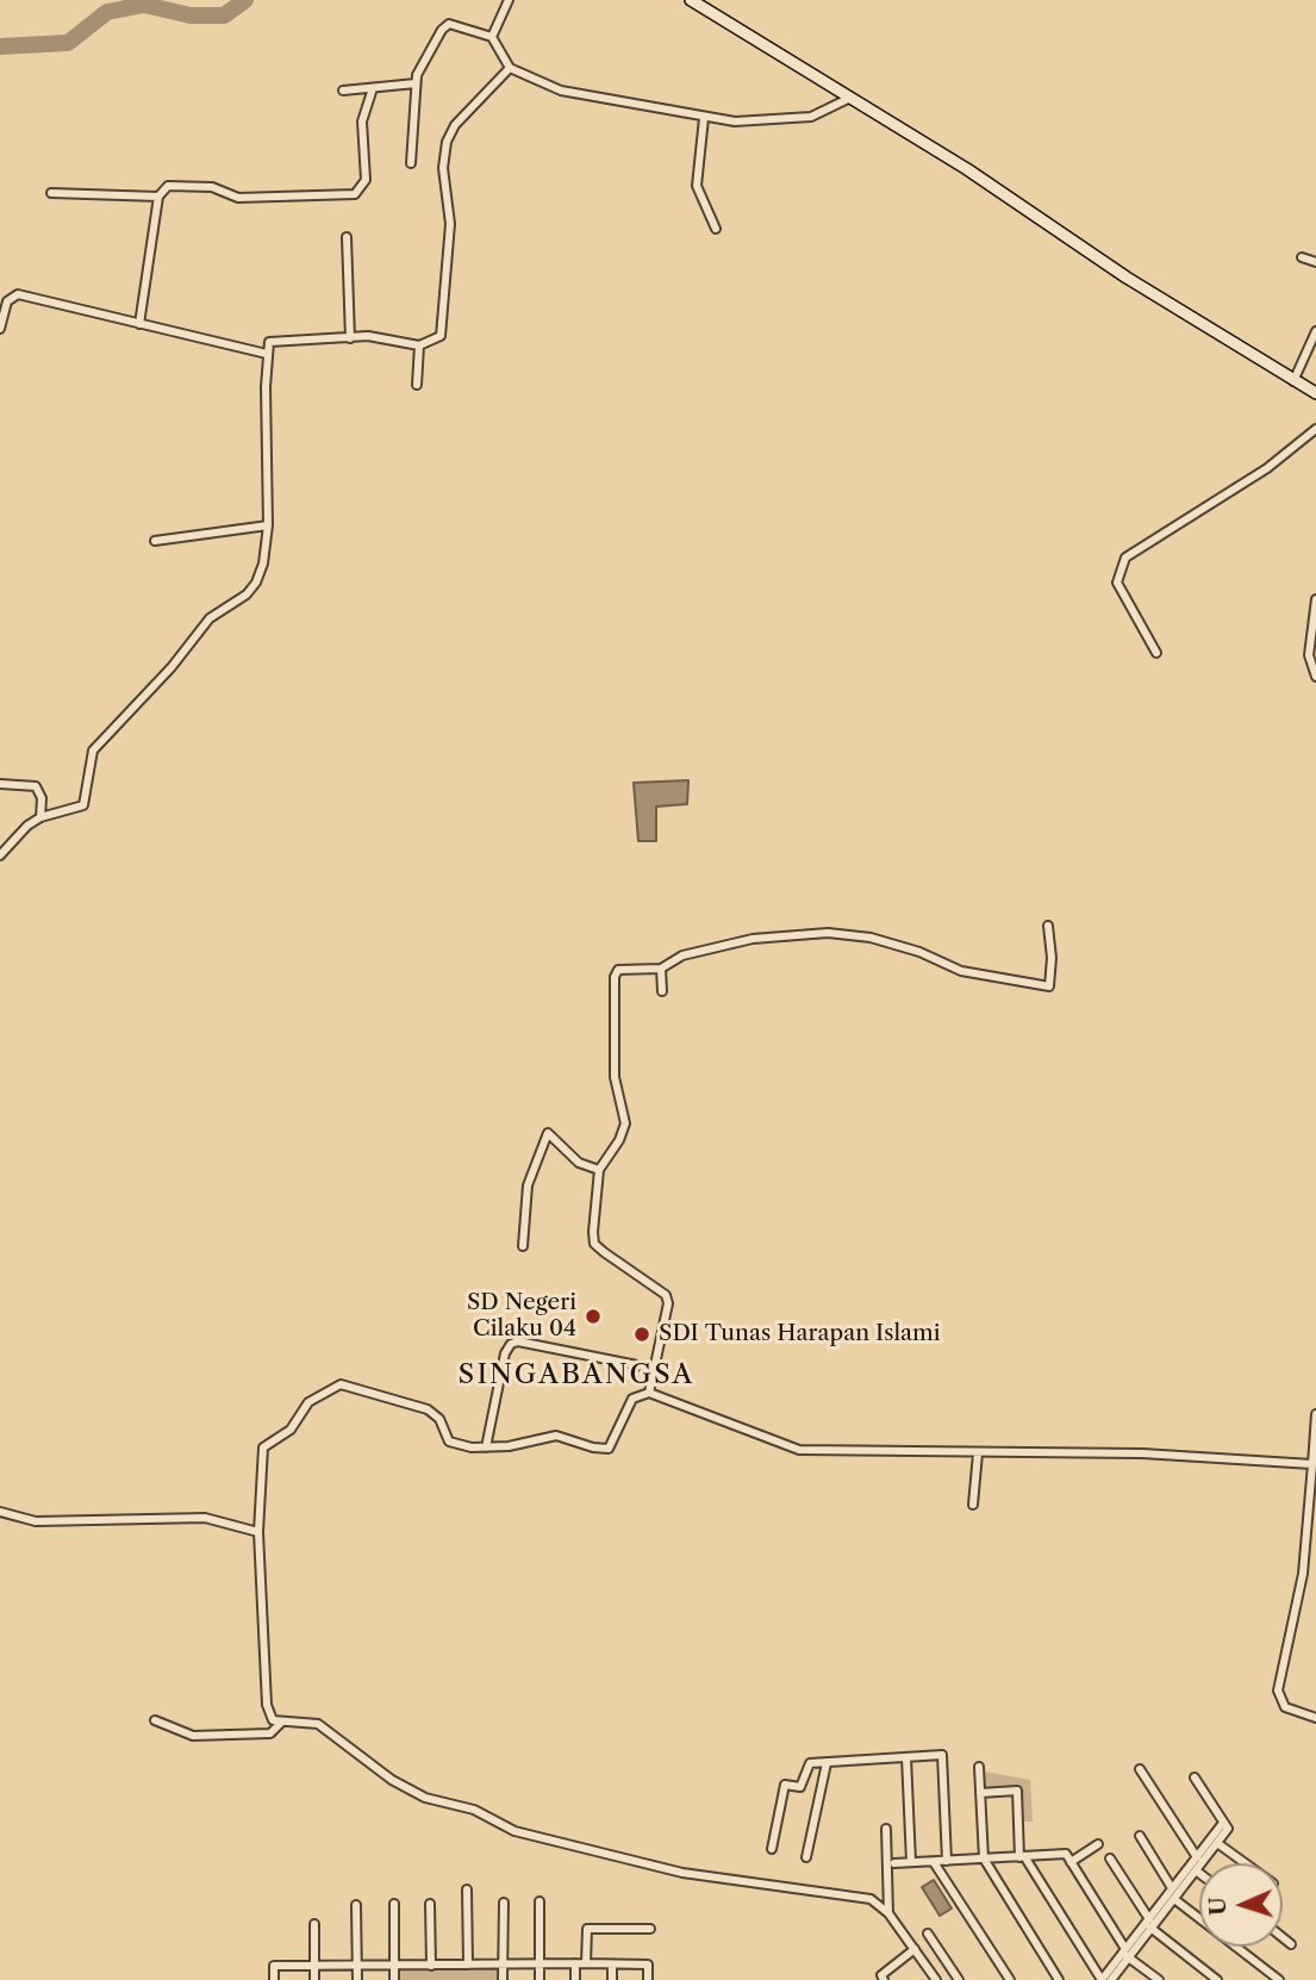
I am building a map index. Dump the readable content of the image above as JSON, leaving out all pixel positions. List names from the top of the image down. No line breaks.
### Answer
{"districts":["SINGABANGSA"],"places":["SD Negeri Cilaku 04","SDI Tunas Harapan Islami"],"north":"left"}
